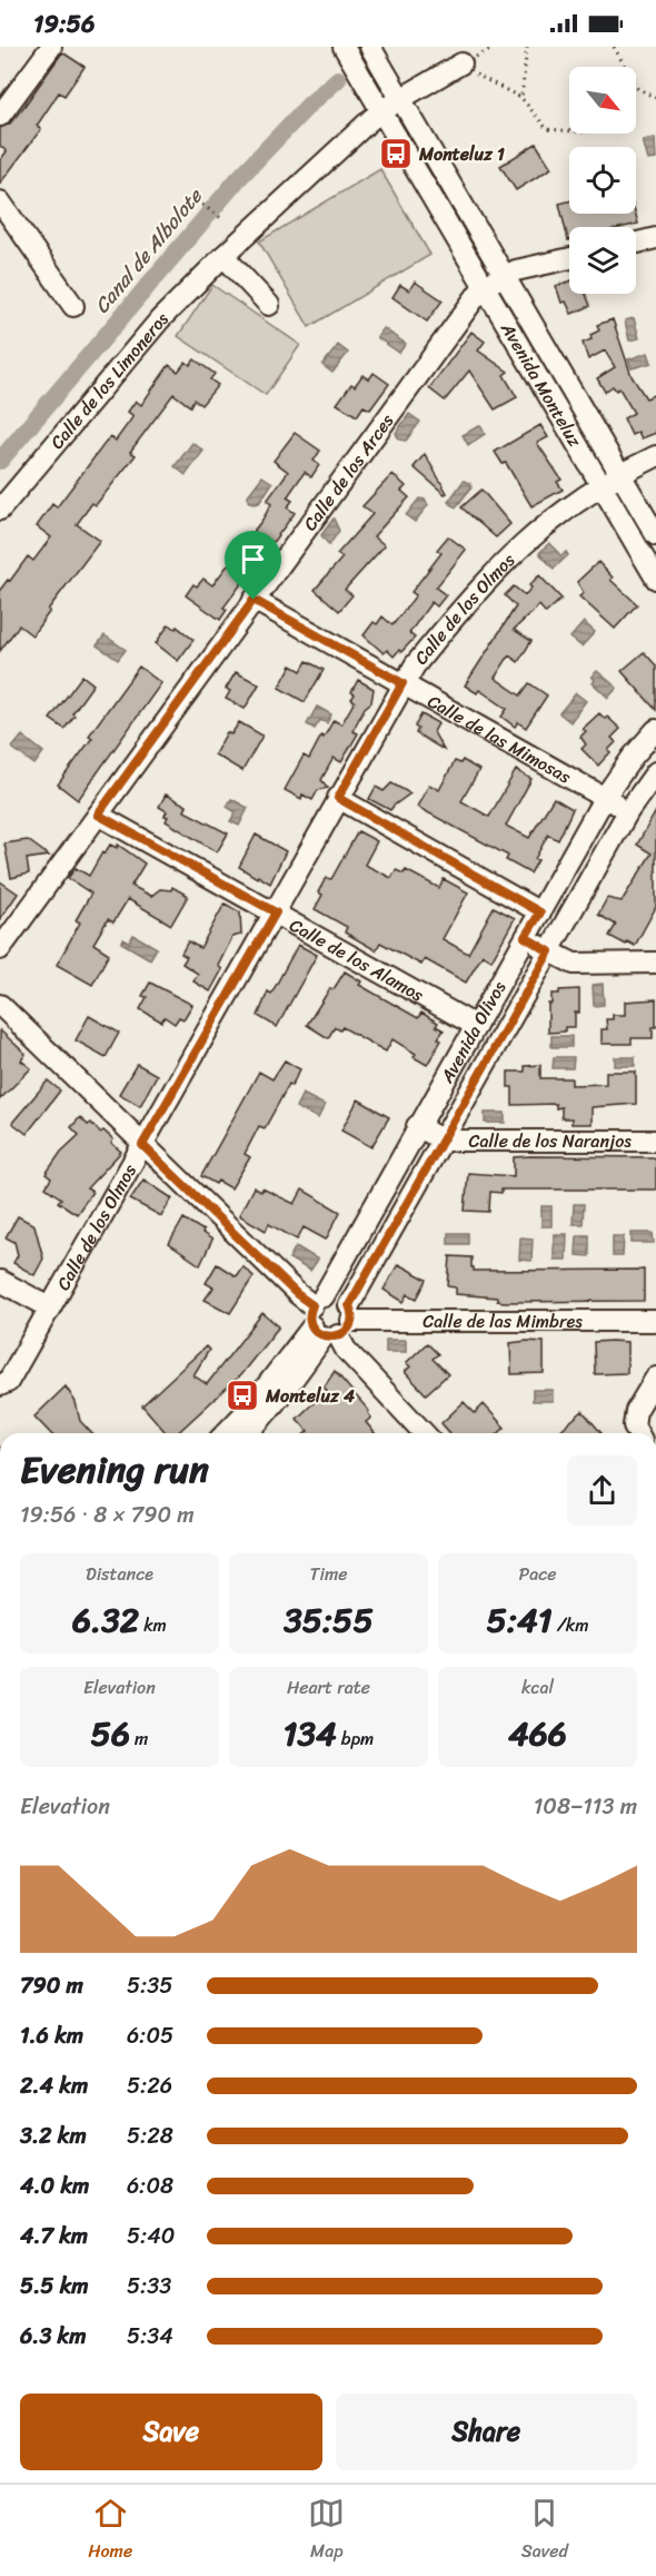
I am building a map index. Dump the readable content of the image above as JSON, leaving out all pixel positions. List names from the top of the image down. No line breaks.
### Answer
{"streets":{"street":["Calle de los Limoneros","Avenida Monteluz","Calle de los Arces","Calle de los Olmos","Calle de las Mimosas","Calle de los Alamos","Avenida Olivos","Calle de los Naranjos","Calle de las Mimbres"]},"crossings":[["Calle de los Limoneros","Avenida Monteluz"],["Avenida Monteluz","Calle de los Arces"],["Avenida Monteluz","Calle de los Olmos"],["Calle de los Arces","Calle de las Mimosas"],["Calle de los Arces","Calle de los Alamos"],["Calle de los Olmos","Calle de las Mimosas"],["Calle de los Olmos","Calle de los Alamos"],["Calle de los Olmos","Calle de las Mimbres"],["Calle de las Mimosas","Avenida Olivos"],["Calle de los Alamos","Avenida Olivos"],["Avenida Olivos","Calle de los Naranjos"],["Avenida Olivos","Calle de las Mimbres"]],"water":["Canal de Albolote"],"places":{"bus stop":["Monteluz 1","Monteluz 4"]},"north":"bottom right","page":{"status":"19:56","heading":["Evening run","19:56 · 8 × 790 m"],"stats":[["Distance","6.32 km"],["Time","35:55"],["Pace","5:41 /km"],["Elevation","56 m"],["Heart rate","134 bpm"],["kcal","466"]],"chart":["Elevation","108–113 m"],"list":[{"name":"790 m","note":"5:35"},{"name":"1.6 km","note":"6:05"},{"name":"2.4 km","note":"5:26"},{"name":"3.2 km","note":"5:28"},{"name":"4.0 km","note":"6:08"},{"name":"4.7 km","note":"5:40"},{"name":"5.5 km","note":"5:33"},{"name":"6.3 km","note":"5:34"}],"buttons":["Save","Share"],"tabs":["Home","Map","Saved"]}}
